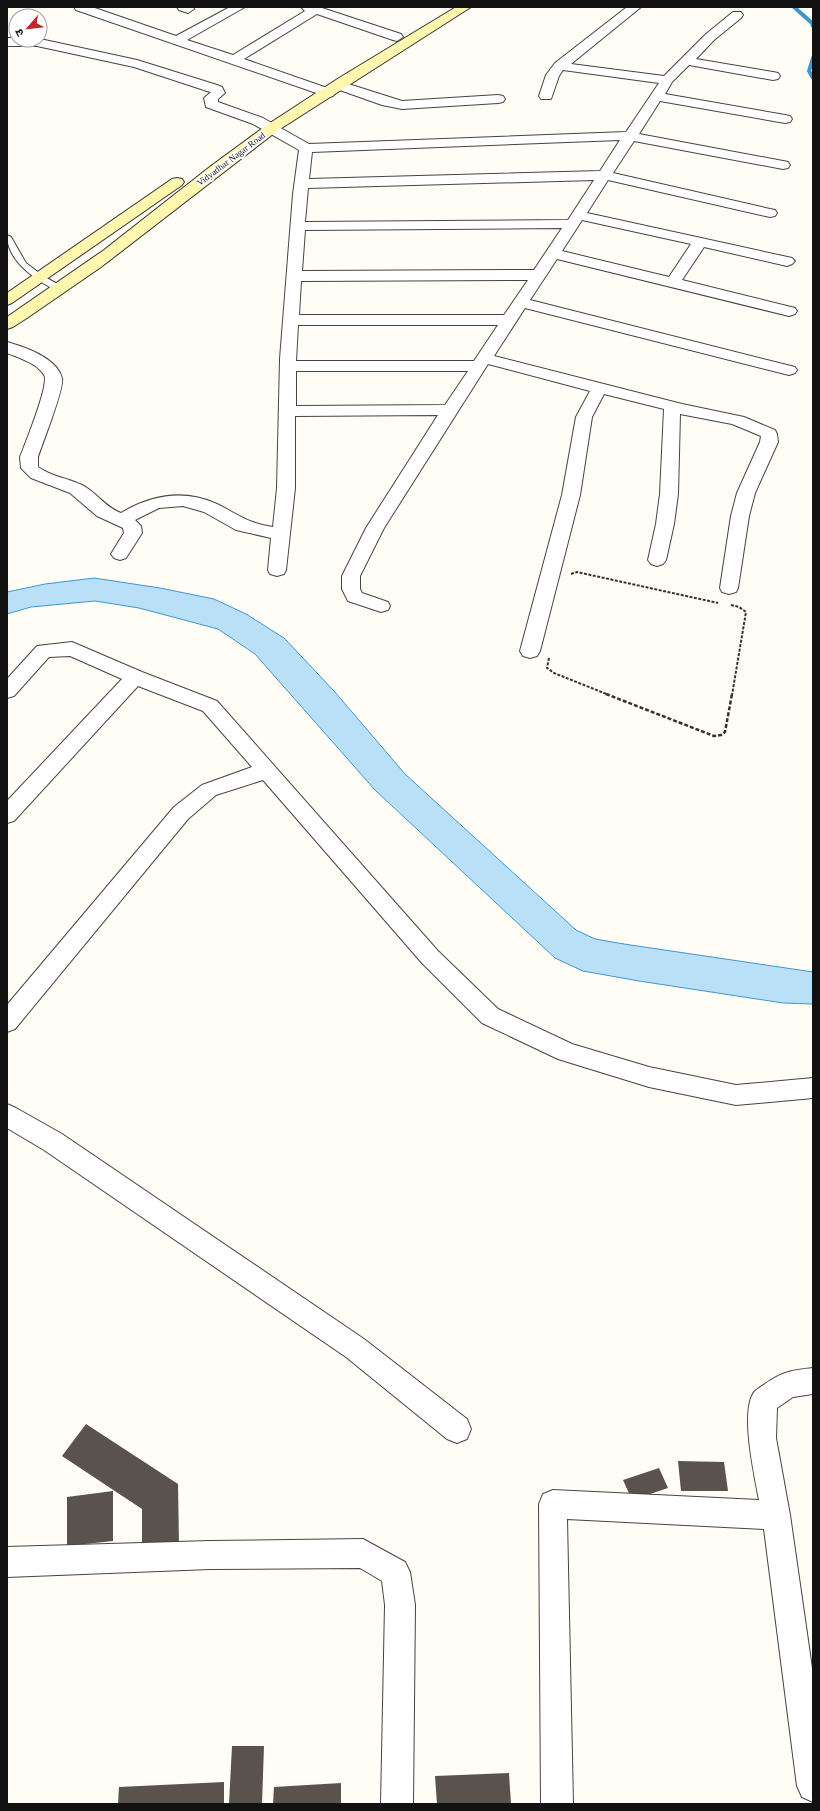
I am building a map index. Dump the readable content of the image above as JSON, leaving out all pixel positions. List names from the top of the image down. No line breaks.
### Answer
{"streets":{"main road":["Vidyadhar Nagar Road"]},"north":"bottom left"}
